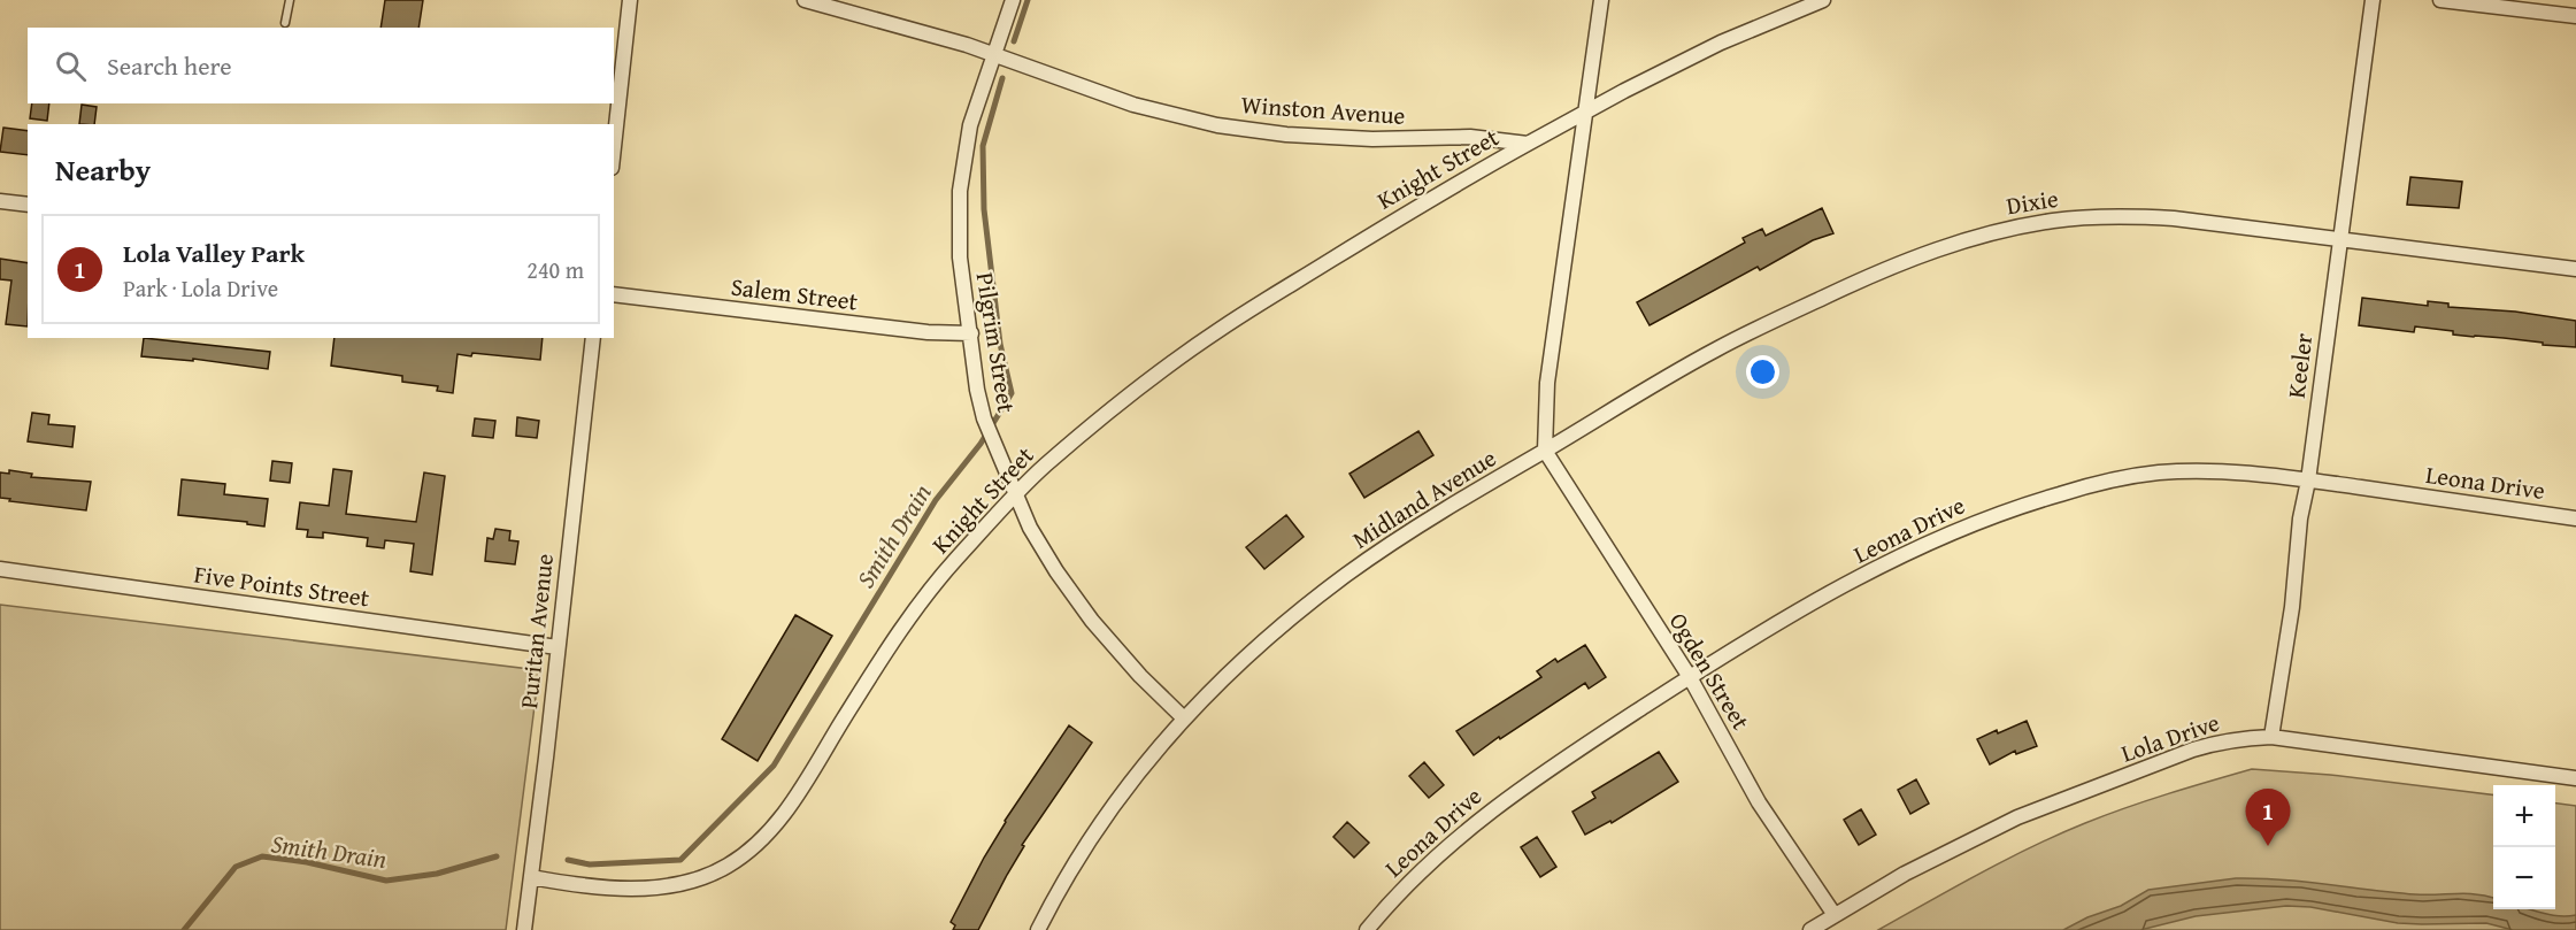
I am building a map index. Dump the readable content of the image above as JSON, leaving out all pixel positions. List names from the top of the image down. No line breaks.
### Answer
{"streets":{"street":["Winston Avenue","Knight Street","Dixie","Salem Street","Pilgrim Street","Keeler","Leona Drive","Midland Avenue","Five Points Street","Puritan Avenue","Ogden Street","Lola Drive"]},"crossings":[["Winston Avenue","Knight Street"],["Winston Avenue","Pilgrim Street"],["Knight Street","Pilgrim Street"],["Knight Street","Puritan Avenue"],["Dixie","Keeler"],["Dixie","Midland Avenue"],["Dixie","Ogden Street"],["Salem Street","Pilgrim Street"],["Pilgrim Street","Midland Avenue"],["Keeler","Leona Drive"],["Keeler","Lola Drive"],["Leona Drive","Ogden Street"],["Midland Avenue","Ogden Street"],["Five Points Street","Puritan Avenue"],["Ogden Street","Lola Drive"]],"water":["Smith Drain"],"page":{"search":"Search here","heading":"Nearby","list":[{"mark":"1","name":"Lola Valley Park","note":"Park · Lola Drive","value":"240 m"}],"map_buttons":["+","−"],"pins":"1"}}
